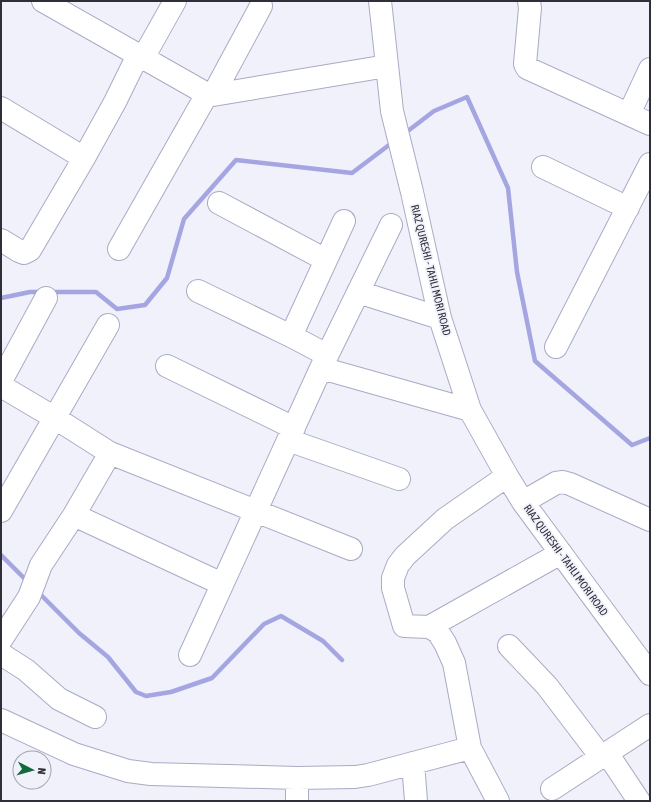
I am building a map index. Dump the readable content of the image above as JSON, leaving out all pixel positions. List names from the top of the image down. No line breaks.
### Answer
{"streets":{"street":["RIAZ QURESHI - TAHLI MORI ROAD"]},"north":"right"}
